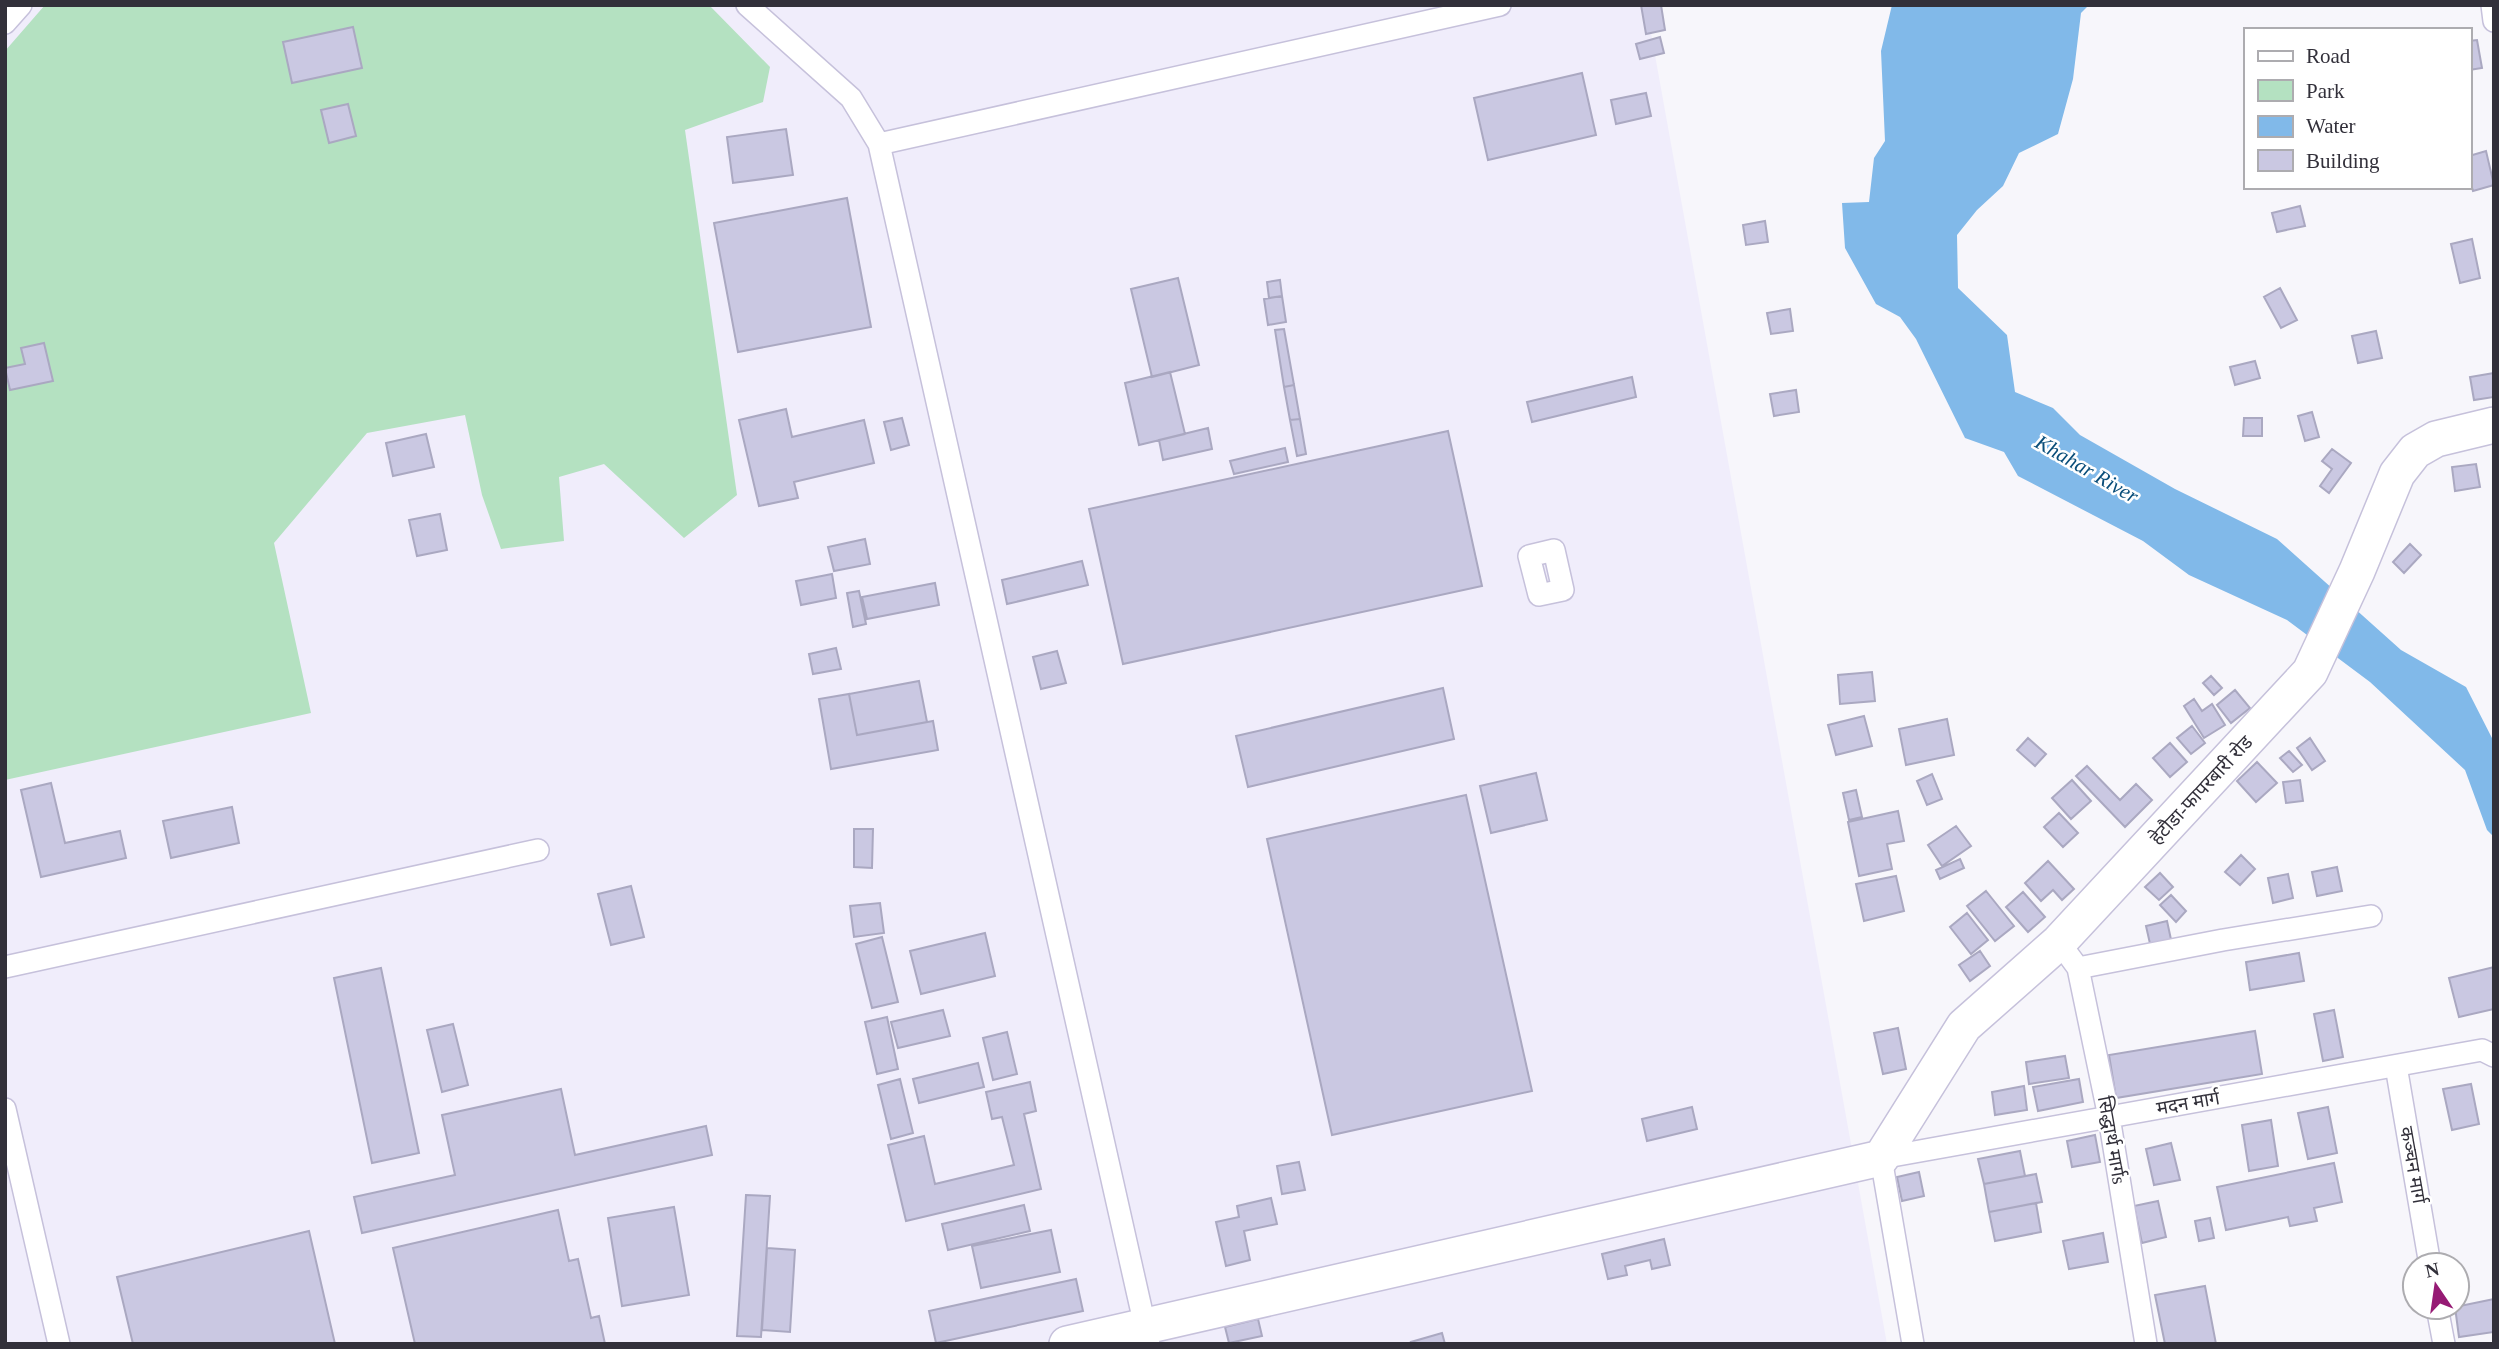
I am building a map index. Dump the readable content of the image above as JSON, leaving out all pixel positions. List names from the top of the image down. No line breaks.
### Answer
{"streets":{"highway":["हेटौडा-फापरबारी रोड"],"street":["मदन मार्ग","सिद्धार्थ मार्गs","कञ्चन मार्ग"]},"crossings":[["हेटौडा-फापरबारी रोड","मदन मार्ग"],["हेटौडा-फापरबारी रोड","सिद्धार्थ मार्गs"],["मदन मार्ग","सिद्धार्थ मार्गs"],["मदन मार्ग","कञ्चन मार्ग"]],"water":["Khahar River"],"legend":["Road","Park","Water","Building"],"north":"top"}
